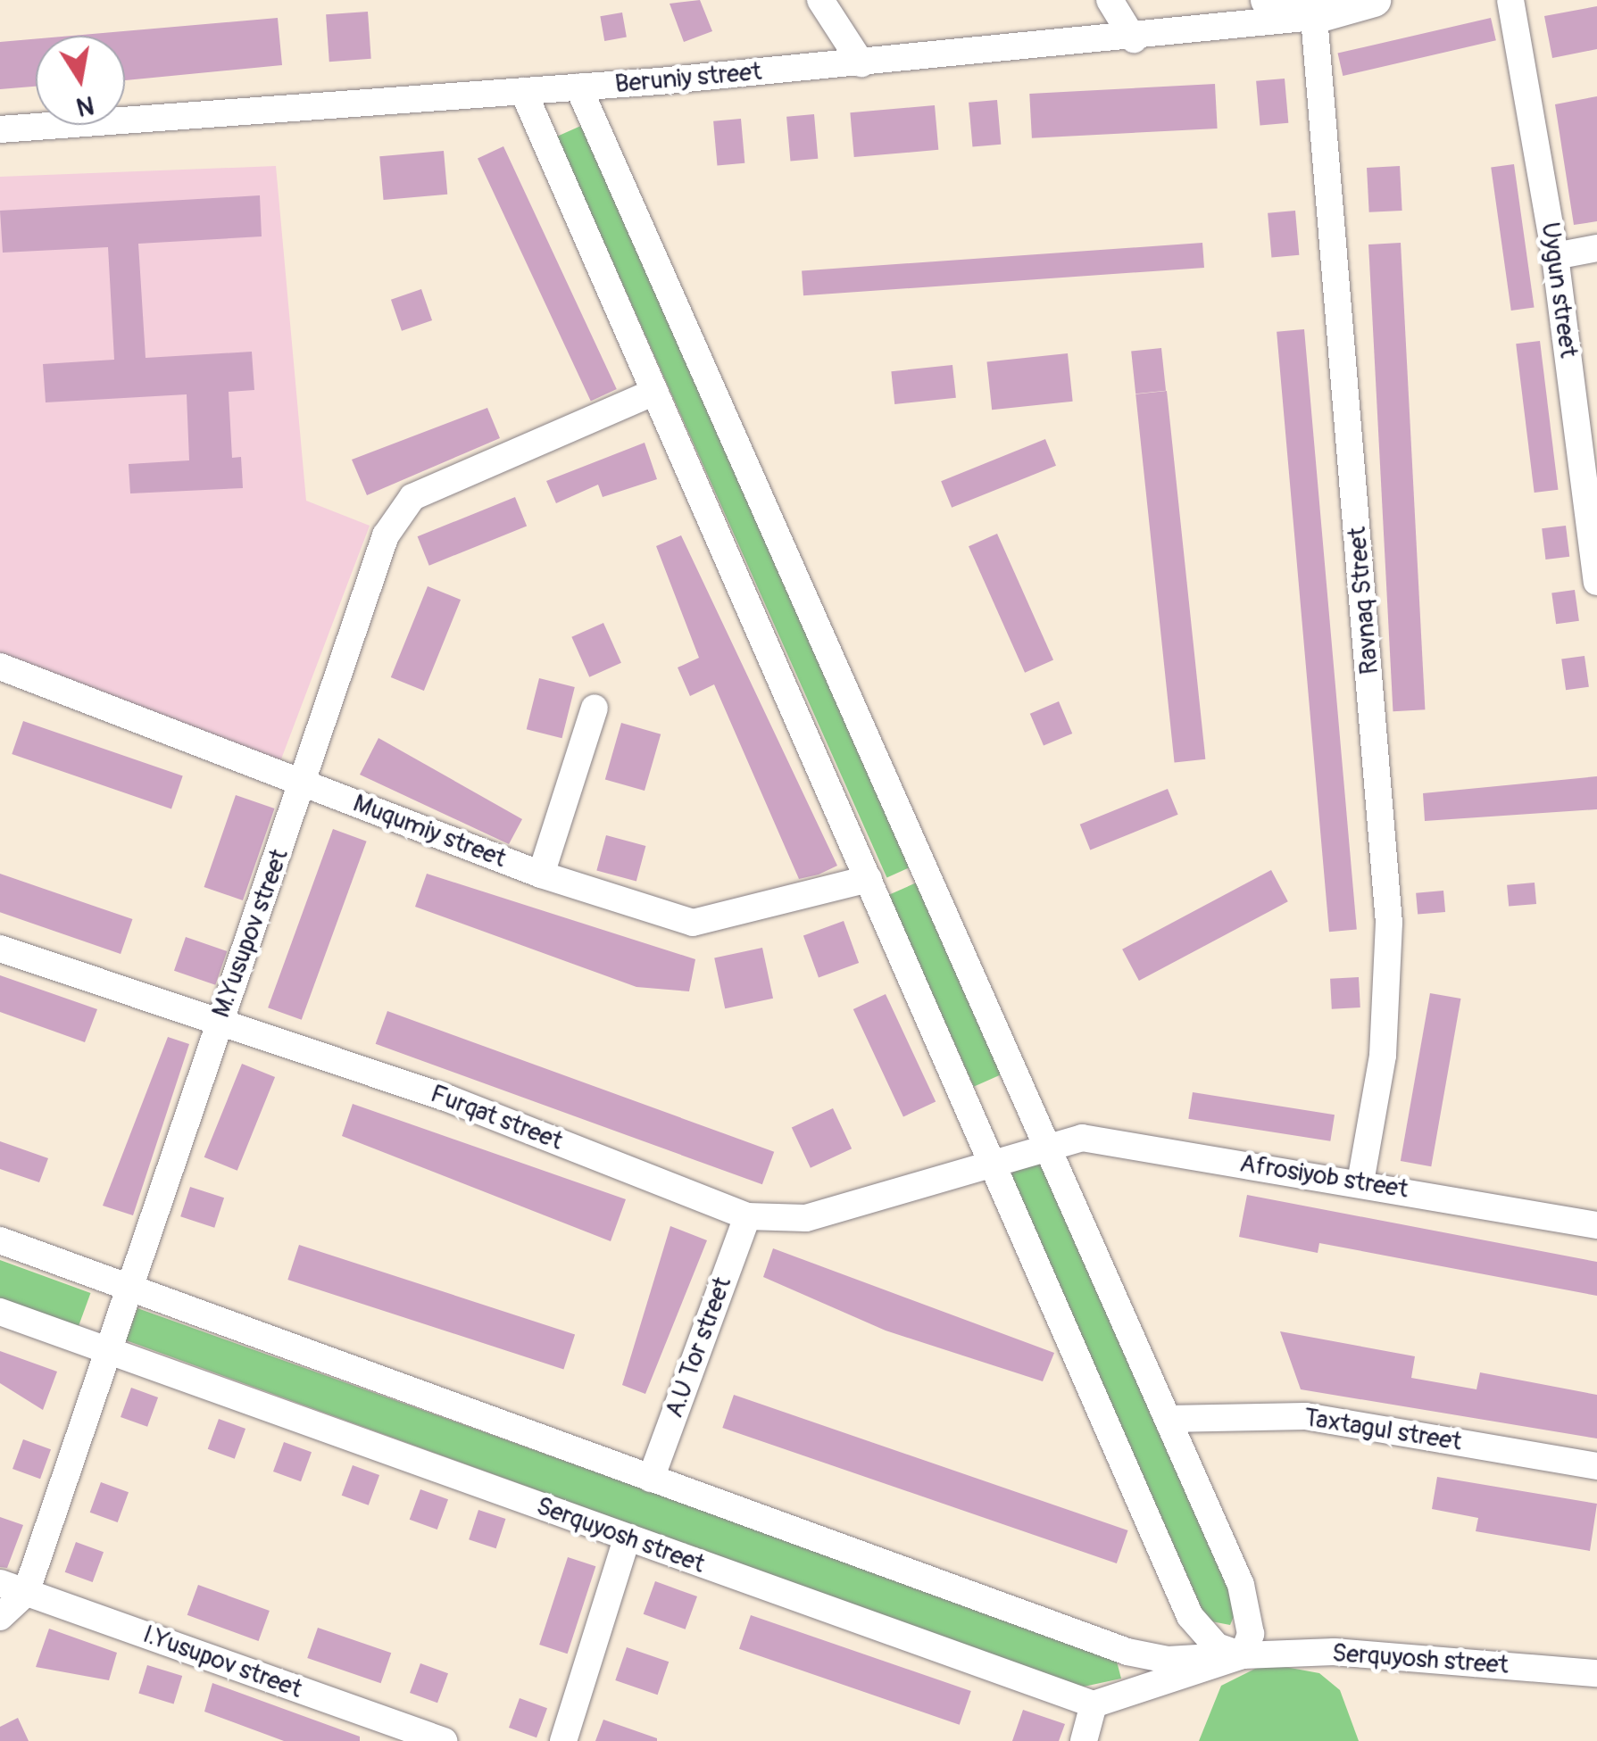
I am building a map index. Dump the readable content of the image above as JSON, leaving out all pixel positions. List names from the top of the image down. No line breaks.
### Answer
{"streets":{"main road":["Beruniy street"],"street":["Uygun street","Ravnaq Street","Muqumiy street","M.Yusupov street","Furqat street","Afrosiyob street","A.U Tor street","Taxtagul street","Serquyosh street","I.Yusupov street"]},"crossings":[["Beruniy street","Ravnaq Street"],["Ravnaq Street","Afrosiyob street"],["Muqumiy street","M.Yusupov street"],["M.Yusupov street","Furqat street"],["M.Yusupov street","Serquyosh street"],["M.Yusupov street","I.Yusupov street"],["Furqat street","Afrosiyob street"],["Furqat street","A.U Tor street"],["A.U Tor street","Serquyosh street"]],"north":"bottom"}
